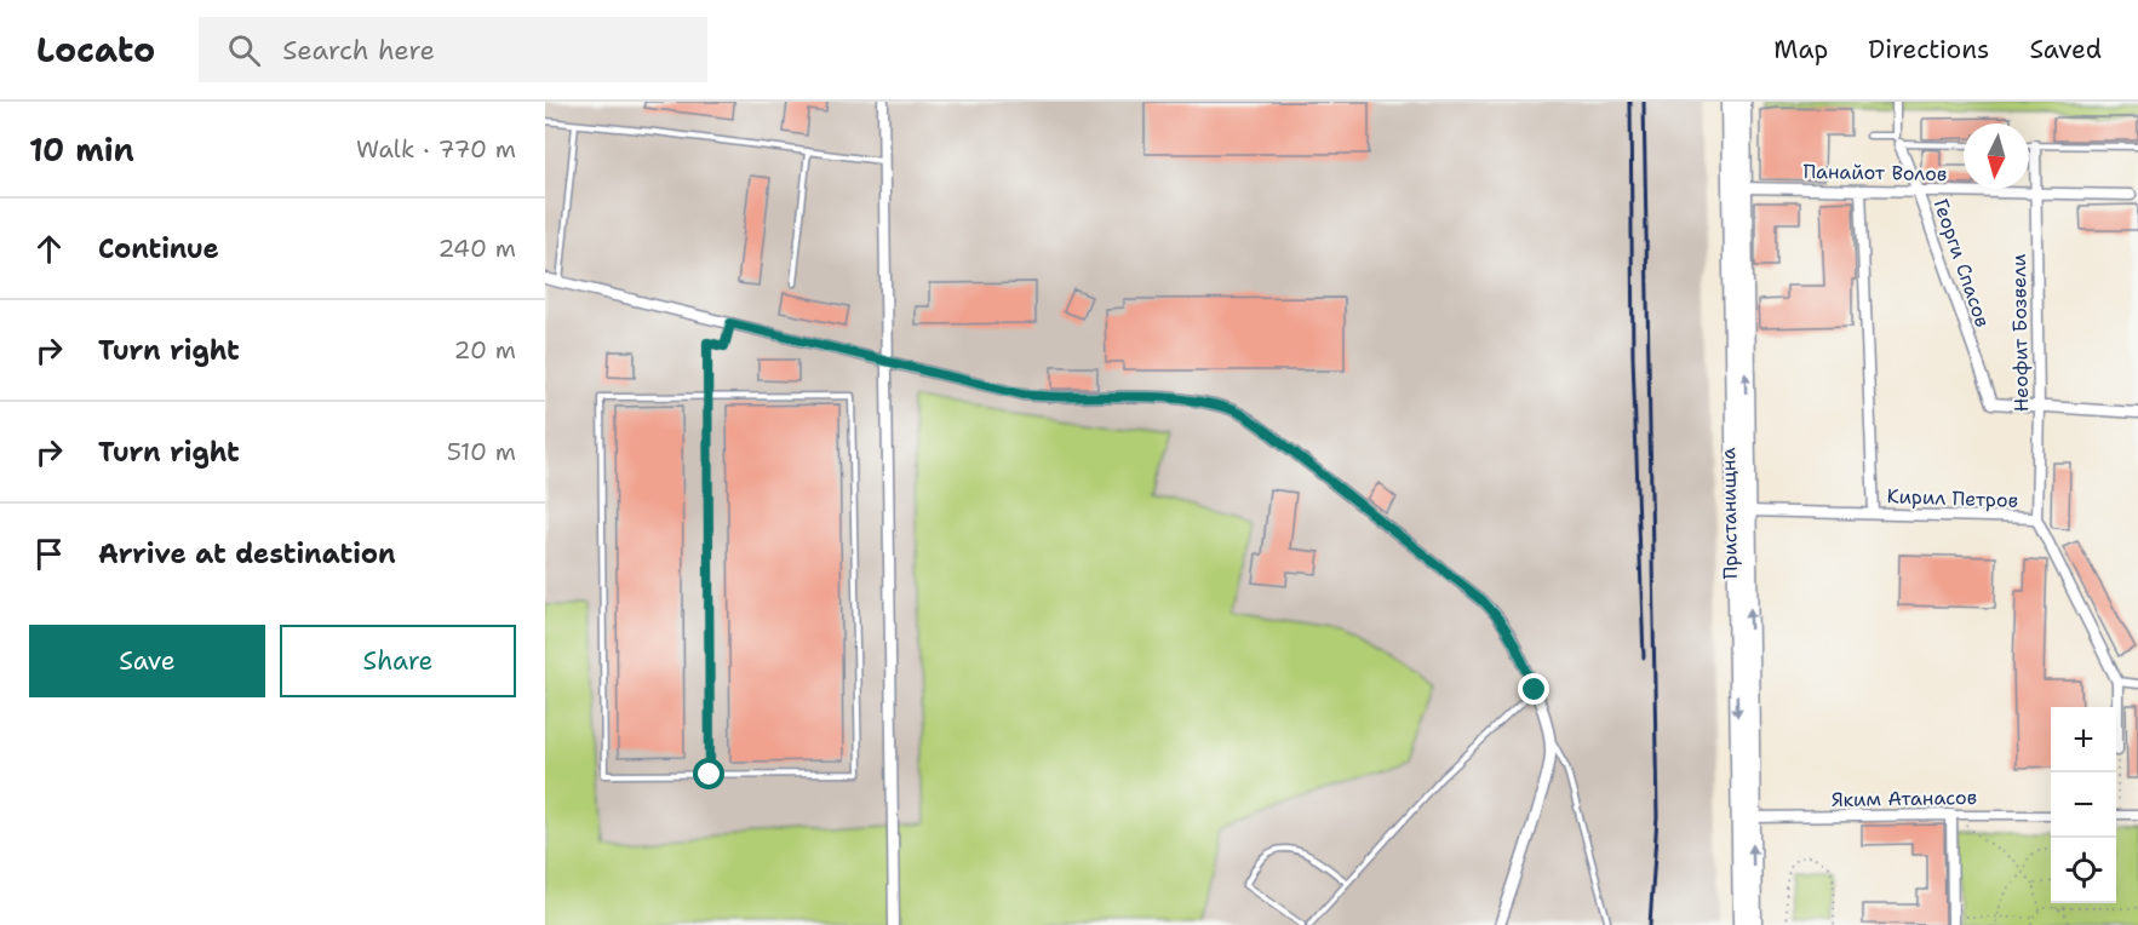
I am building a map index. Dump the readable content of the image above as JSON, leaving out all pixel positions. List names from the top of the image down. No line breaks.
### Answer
{"streets":{"main road":["Пристанищна"],"street":["Панайот Волов","Георги Спасов","Неофит Бозвели","Кирил Петров","Яким Атанасов"]},"crossings":[["Панайот Волов","Георги Спасов"],["Панайот Волов","Неофит Бозвели"],["Панайот Волов","Пристанищна"],["Георги Спасов","Неофит Бозвели"],["Неофит Бозвели","Кирил Петров"],["Кирил Петров","Пристанищна"],["Пристанищна","Яким Атанасов"]],"north":"bottom","page":{"header":"Locato","search":"Search here","nav":["Map","Directions","Saved"],"heading":["10 min","Walk · 770 m"],"list":[["Continue","240 m"],["Turn right","20 m"],["Turn right","510 m"],"Arrive at destination"],"buttons":["Save","Share"],"map_buttons":["+","−"]}}
